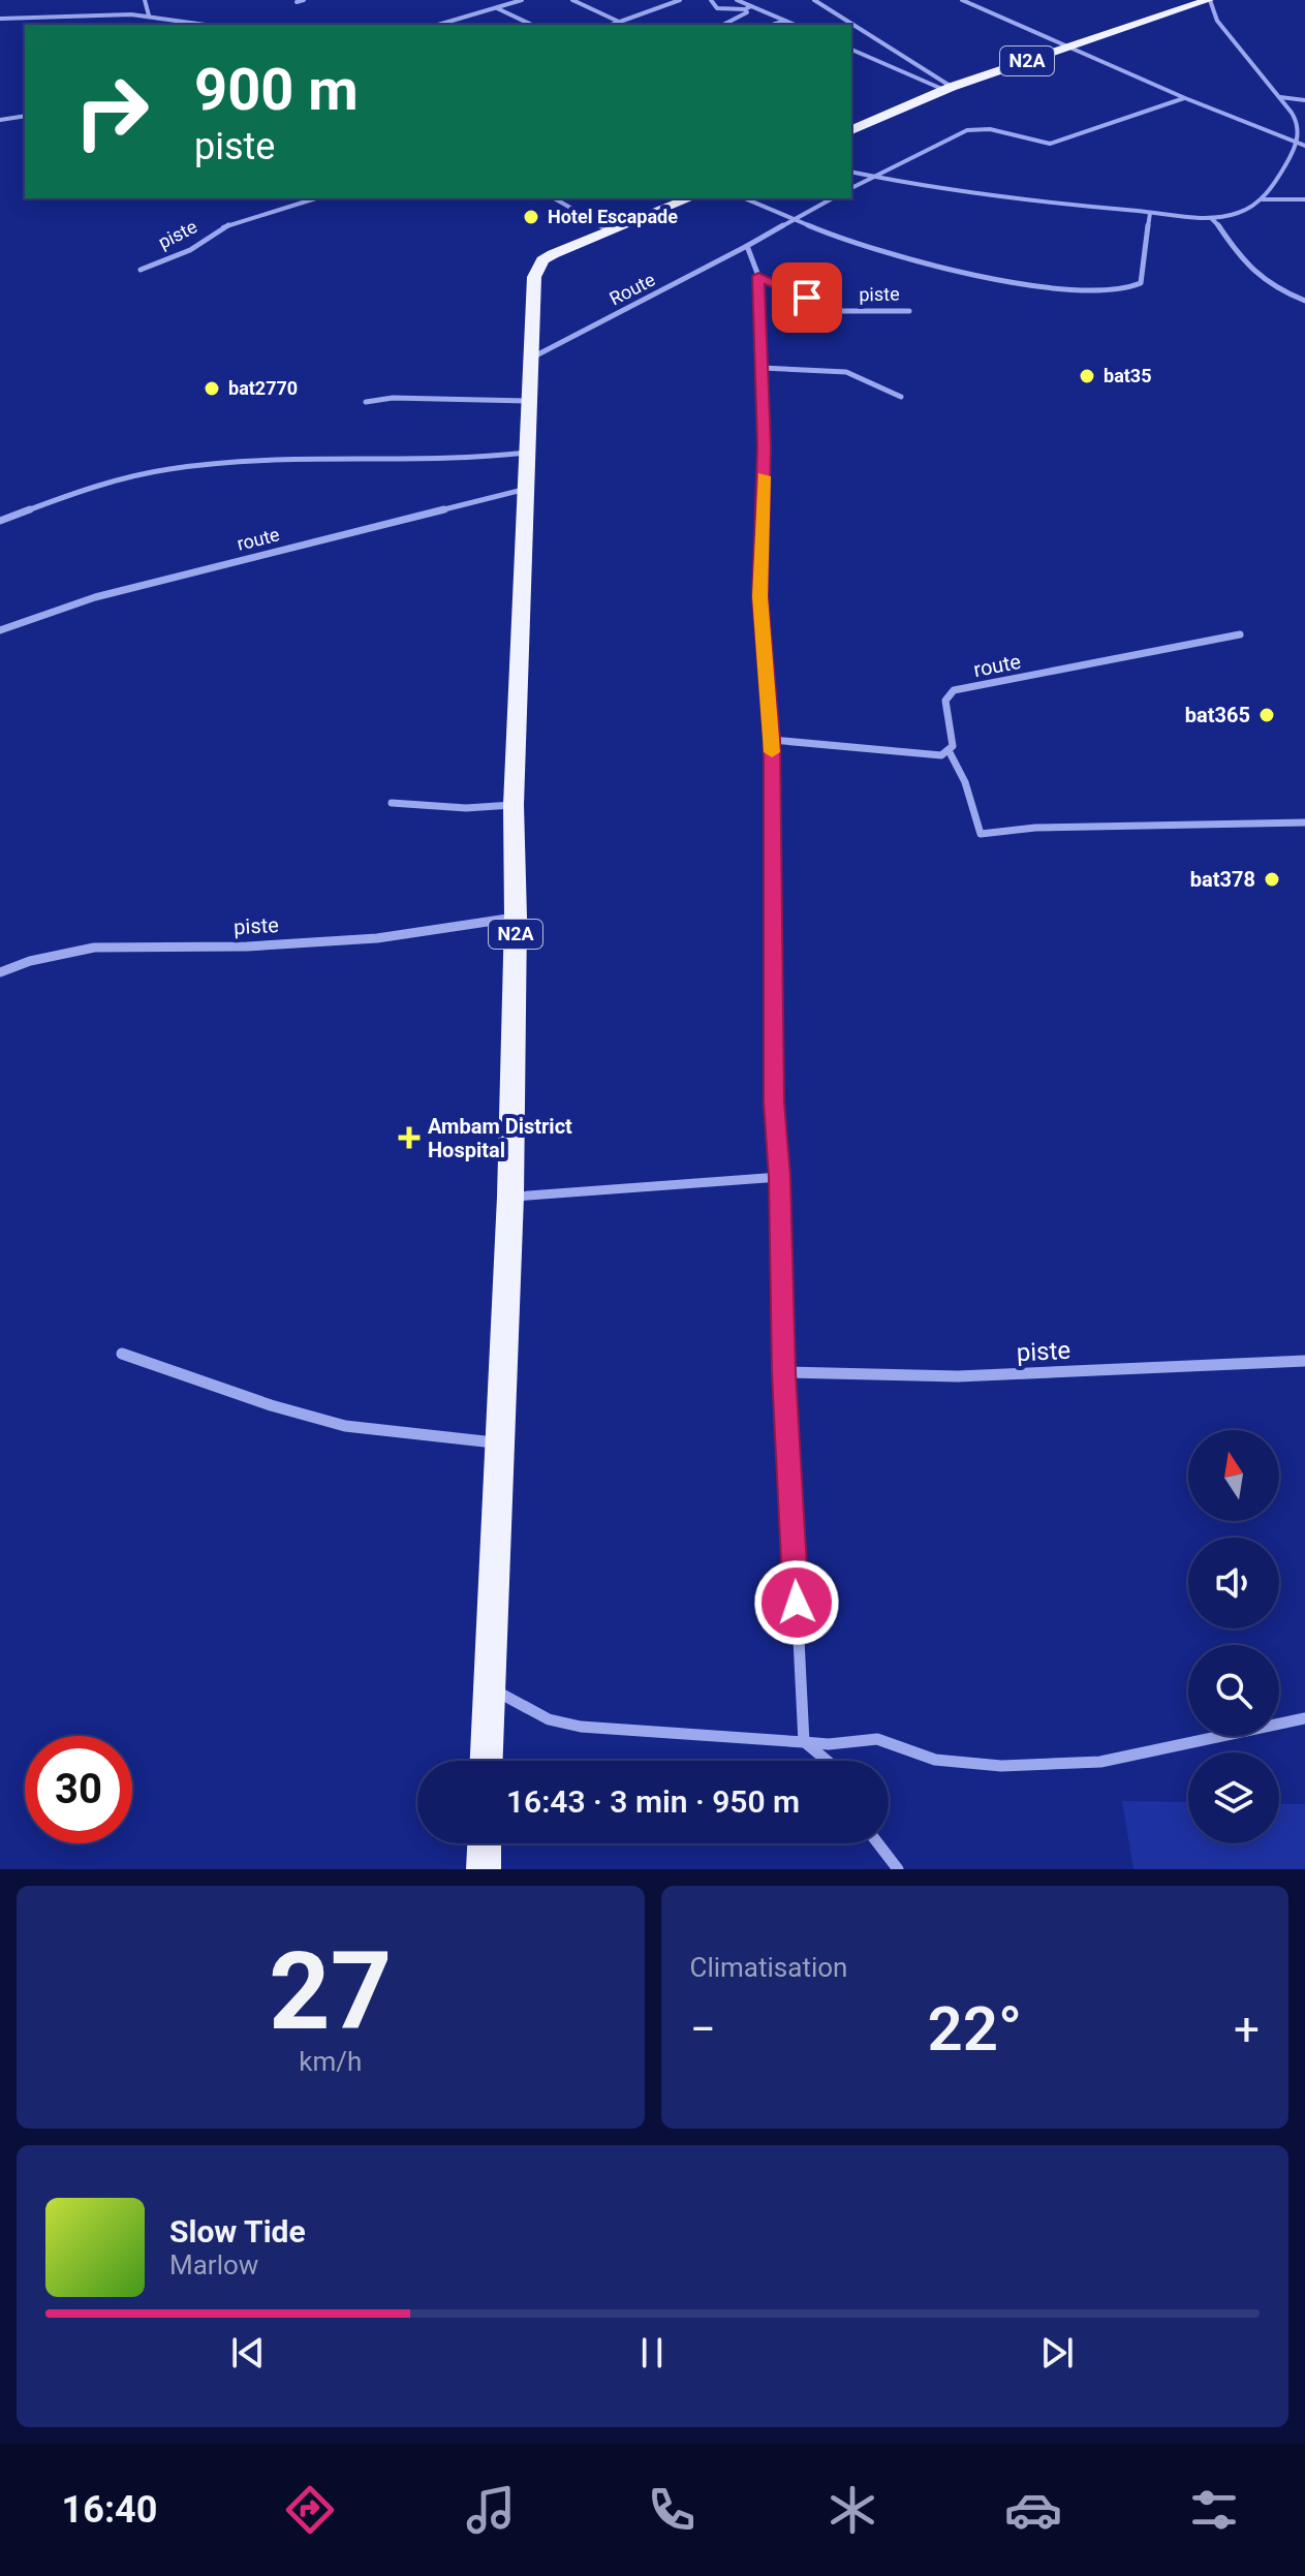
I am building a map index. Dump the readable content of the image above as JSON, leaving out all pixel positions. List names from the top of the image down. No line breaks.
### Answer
{"streets":{"highway":["N2A"],"street":["piste","Route","route"]},"crossings":[["N2A","piste"],["N2A","Route"],["N2A","route"]],"places":{"other":["Hotel Escapade","bat35","bat2770","bat365","bat378"],"health":["Ambam District Hospital"]},"north":"top","page":{"turn":["900 m","piste"],"limit":"30","trip":"16:43 · 3 min · 950 m","tile":[["27","km/h"],"Climatisation"],"heat":["−","22°","+"],"song":["Slow Tide","Marlow"],"tabs":"16:40"}}
